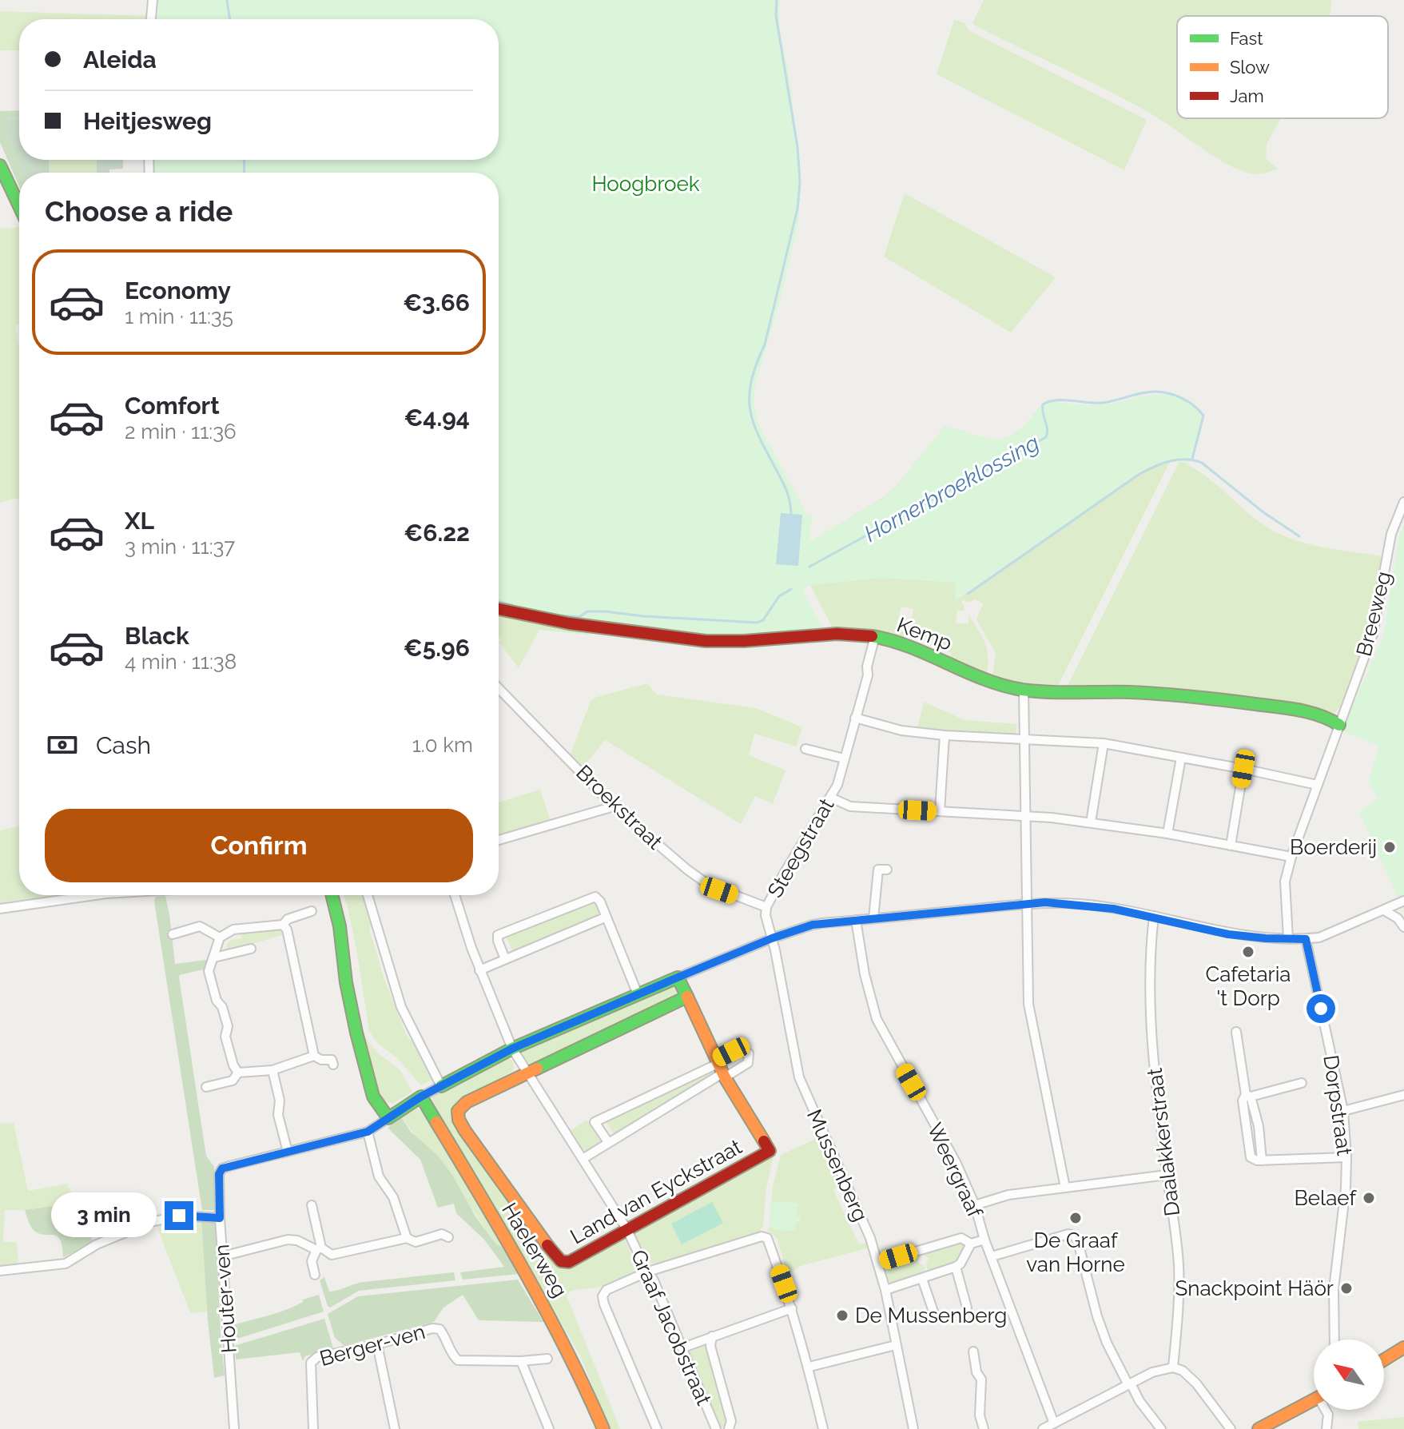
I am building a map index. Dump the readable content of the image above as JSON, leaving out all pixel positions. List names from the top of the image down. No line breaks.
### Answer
{"streets":{"street":["Breeweg","Kemp","Broekstraat","Steegstraat","Dorpstraat","Daalakkerstraat","Mussenberg","Weergraaf","Land van Eyckstraat","Haelerweg","Houter-ven","Graaf Jacobstraat","Berger-ven"]},"crossings":[["Breeweg","Kemp"],["Kemp","Steegstraat"],["Broekstraat","Steegstraat"],["Steegstraat","Mussenberg"],["Land van Eyckstraat","Haelerweg"],["Land van Eyckstraat","Graaf Jacobstraat"],["Haelerweg","Graaf Jacobstraat"]],"water":["Hornerbroeklossing"],"parks":["Hoogbroek"],"places":["Boerderij","Cafetaria 't Dorp","Belaef","De Graaf van Horne","Snackpoint Häör","De Mussenberg"],"legend":["Fast","Slow","Jam"],"north":"top left","page":{"banner":["Aleida","Heitjesweg"],"heading":"Choose a ride","list":[{"name":"Economy","note":"1 min · 11:35","value":"€3.66"},{"name":"Comfort","note":"2 min · 11:36","value":"€4.94"},{"name":"XL","note":"3 min · 11:37","value":"€6.22"},{"name":"Black","note":"4 min · 11:38","value":"€5.96"}],"pay":["Cash","1.0 km"],"buttons":"Confirm","bubble":"3 min"}}
